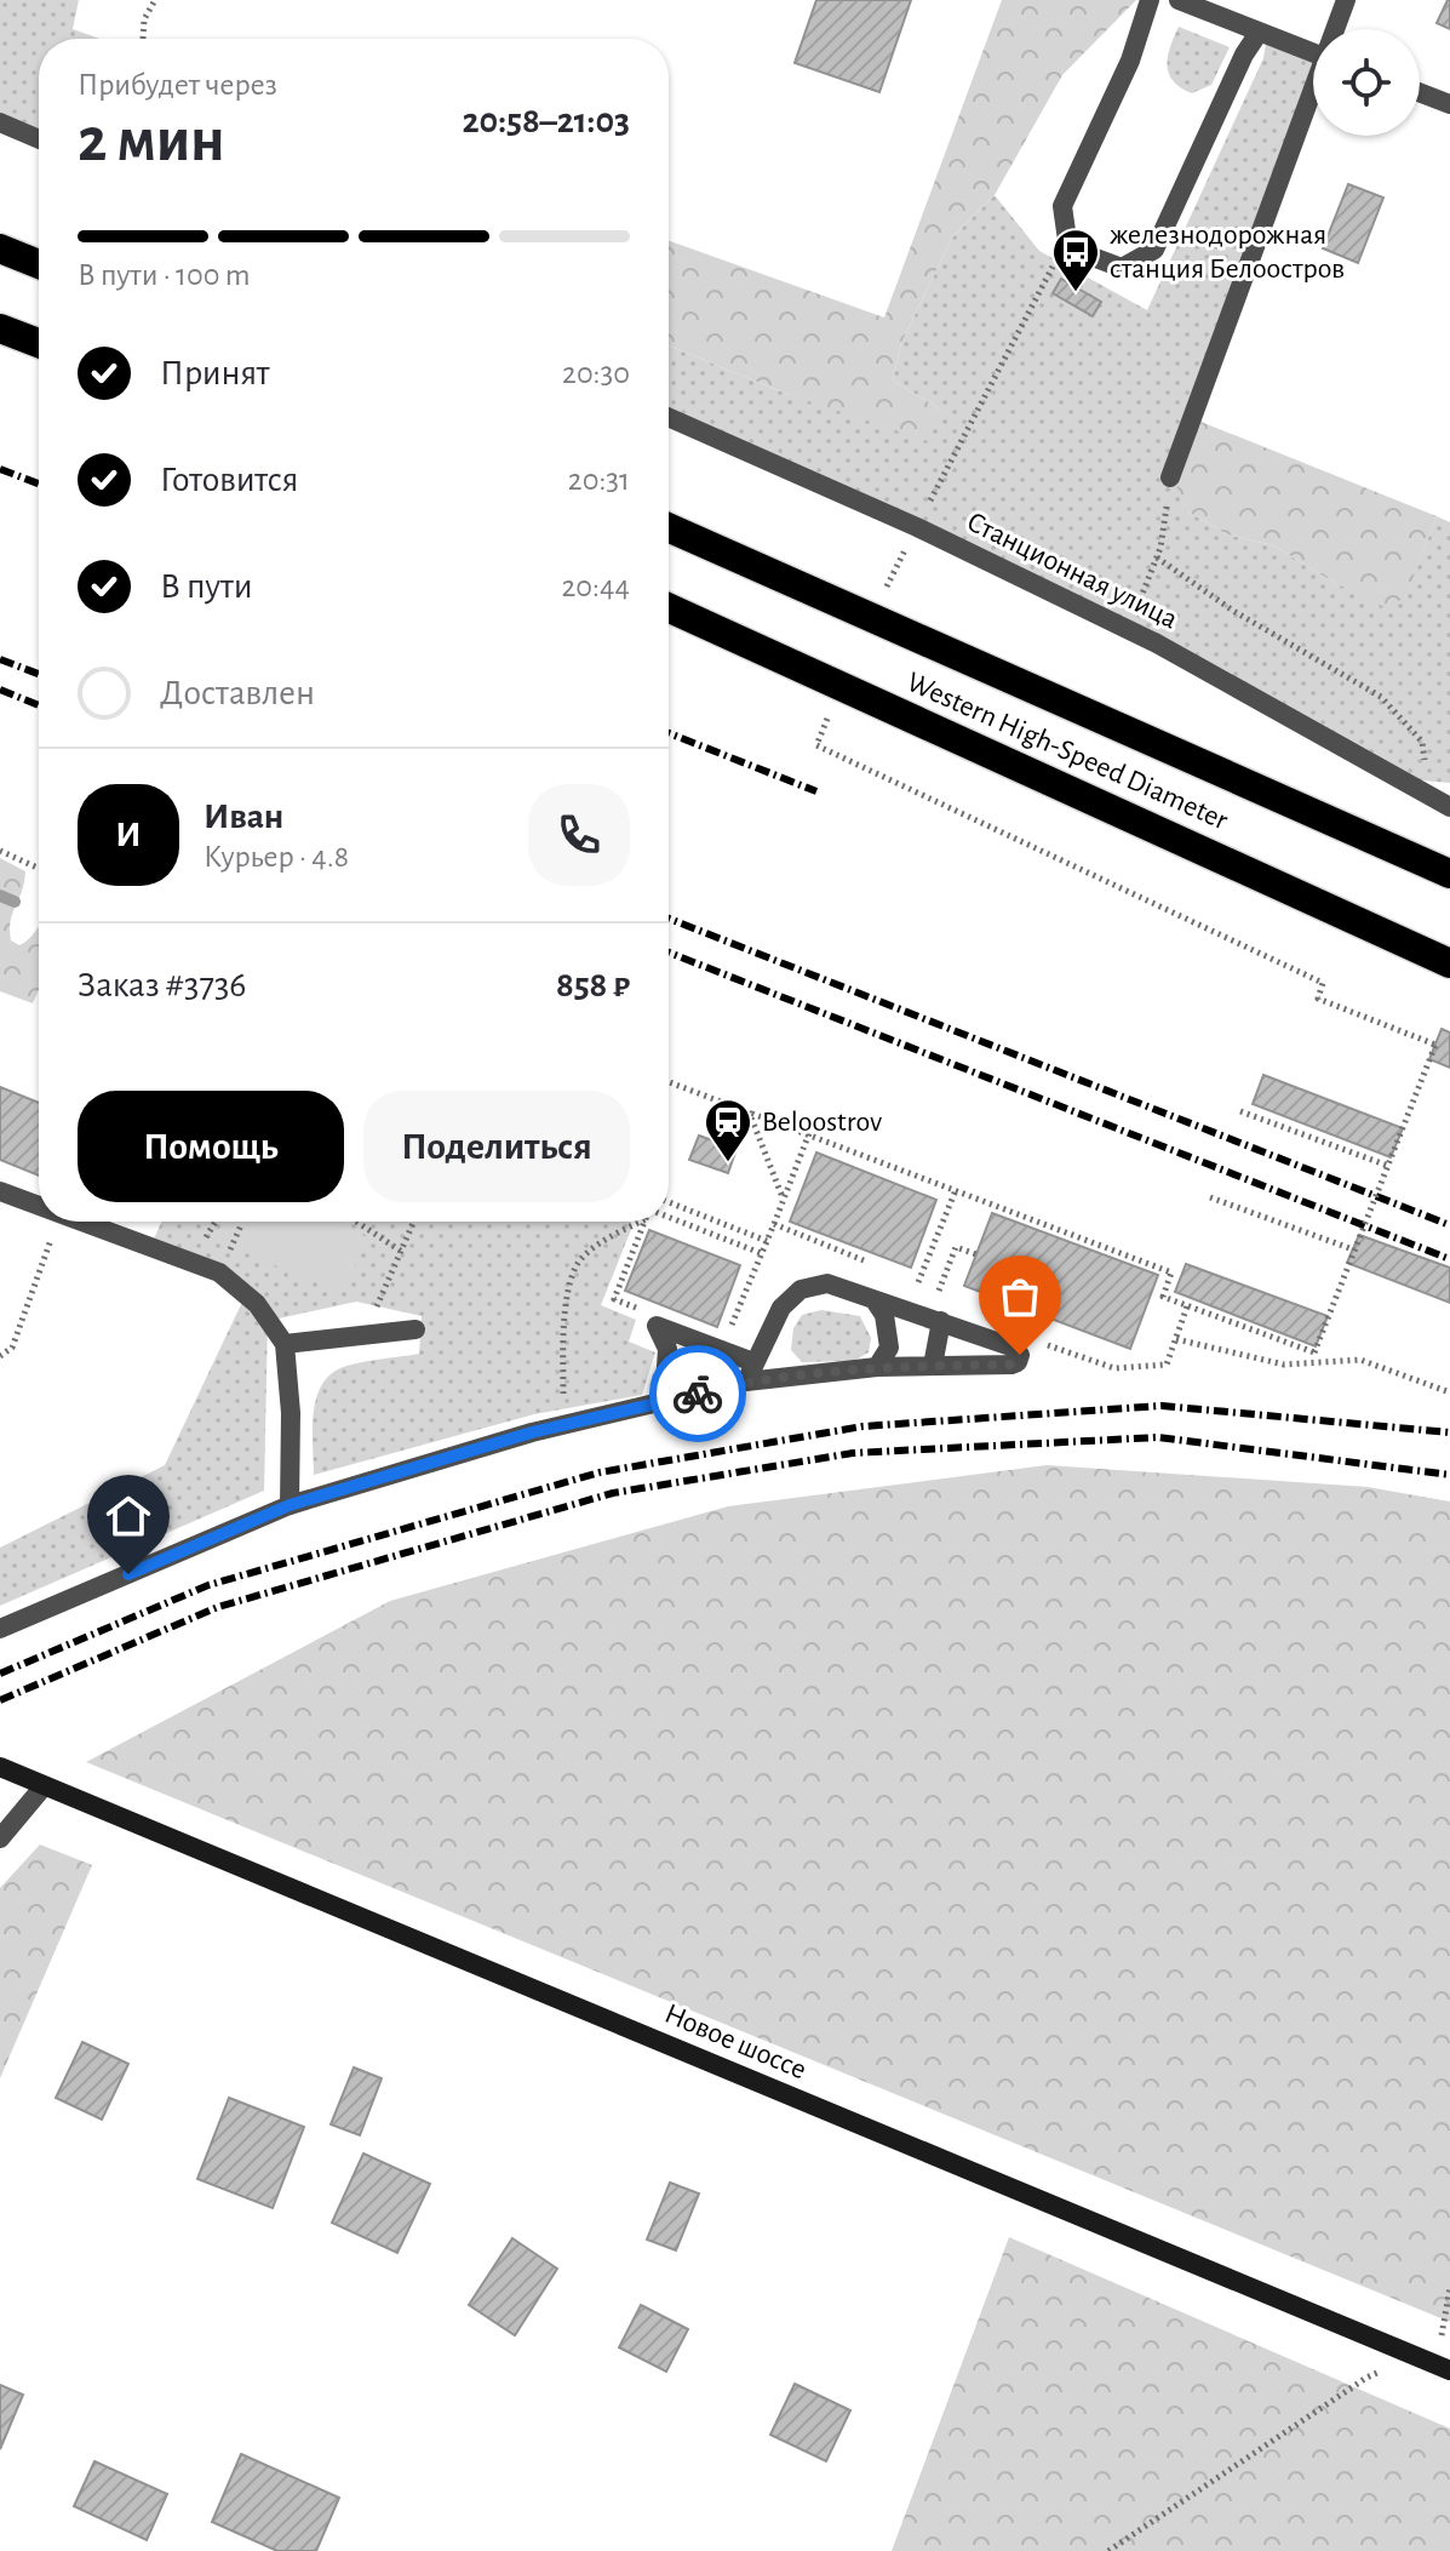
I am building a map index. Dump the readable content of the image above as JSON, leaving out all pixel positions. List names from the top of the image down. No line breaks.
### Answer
{"streets":{"highway":["Western High-Speed Diameter"],"main road":["Новое шоссе"],"street":["Станционная улица"]},"places":{"bus stop":["железнодорожная станция Белоостров"],"station":["Beloostrov"]},"page":{"heading":["2 мин","Прибудет через","20:58–21:03"],"panel":["Иван","Курьер · 4.8","Заказ #3736","858 ₽"],"bar":"В пути · 100 m","list":[["Принят","20:30"],["Готовится","20:31"],["В пути","20:44"],"Доставлен"],"round":"И","buttons":["Помощь","Поделиться"]}}
